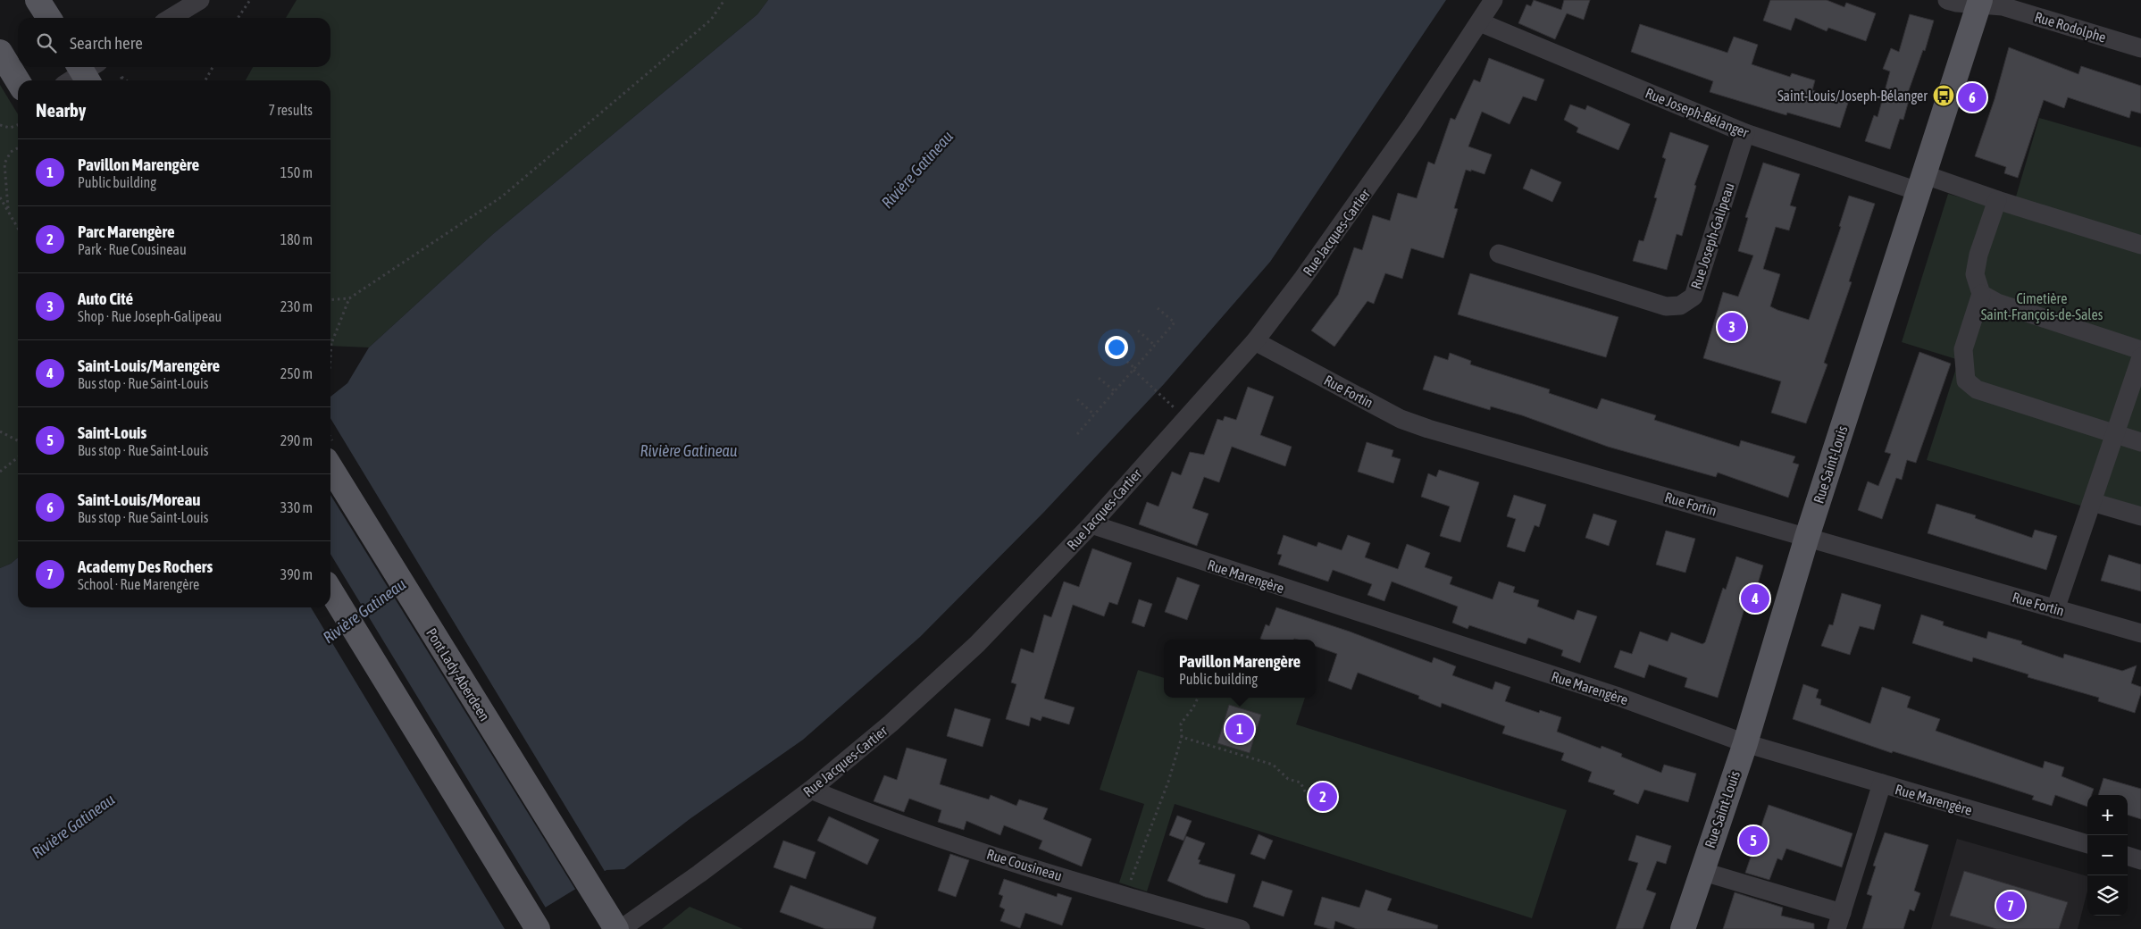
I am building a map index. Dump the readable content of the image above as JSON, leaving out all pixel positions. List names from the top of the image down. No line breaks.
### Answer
{"streets":{"main road":["Rue Saint-Louis","Pont Lady-Aberdeen"],"street":["Rue Rodolphe","Rue Joseph-Bélanger","Rue Jacques-Cartier","Rue Joseph-Galipeau","Rue Fortin","Rue Marengère","Rue Cousineau"]},"crossings":[["Rue Rodolphe","Rue Saint-Louis"],["Rue Joseph-Bélanger","Rue Jacques-Cartier"],["Rue Joseph-Bélanger","Rue Joseph-Galipeau"],["Rue Joseph-Bélanger","Rue Saint-Louis"],["Rue Jacques-Cartier","Rue Fortin"],["Rue Jacques-Cartier","Rue Marengère"],["Rue Jacques-Cartier","Rue Cousineau"],["Rue Fortin","Rue Saint-Louis"],["Rue Saint-Louis","Rue Marengère"]],"water":["Rivière Gatineau"],"parks":["Cimetière Saint-François-de-Sales"],"places":{"bus stop":["Saint-Louis/Joseph-Bélanger"]},"page":{"search":"Search here","heading":["Nearby","7 results"],"pins":["6","3","4","1","2","5","7"],"list":[{"mark":"1","name":"Pavillon Marengère","note":"Public building","value":"150 m"},{"mark":"2","name":"Parc Marengère","note":"Park · Rue Cousineau","value":"180 m"},{"mark":"3","name":"Auto Cité","note":"Shop · Rue Joseph-Galipeau","value":"230 m"},{"mark":"4","name":"Saint-Louis/Marengère","note":"Bus stop · Rue Saint-Louis","value":"250 m"},{"mark":"5","name":"Saint-Louis","note":"Bus stop · Rue Saint-Louis","value":"290 m"},{"mark":"6","name":"Saint-Louis/Moreau","note":"Bus stop · Rue Saint-Louis","value":"330 m"},{"mark":"7","name":"Academy Des Rochers","note":"School · Rue Marengère","value":"390 m"}],"popup":["Pavillon Marengère","Public building"],"map_buttons":["+","−"]}}
